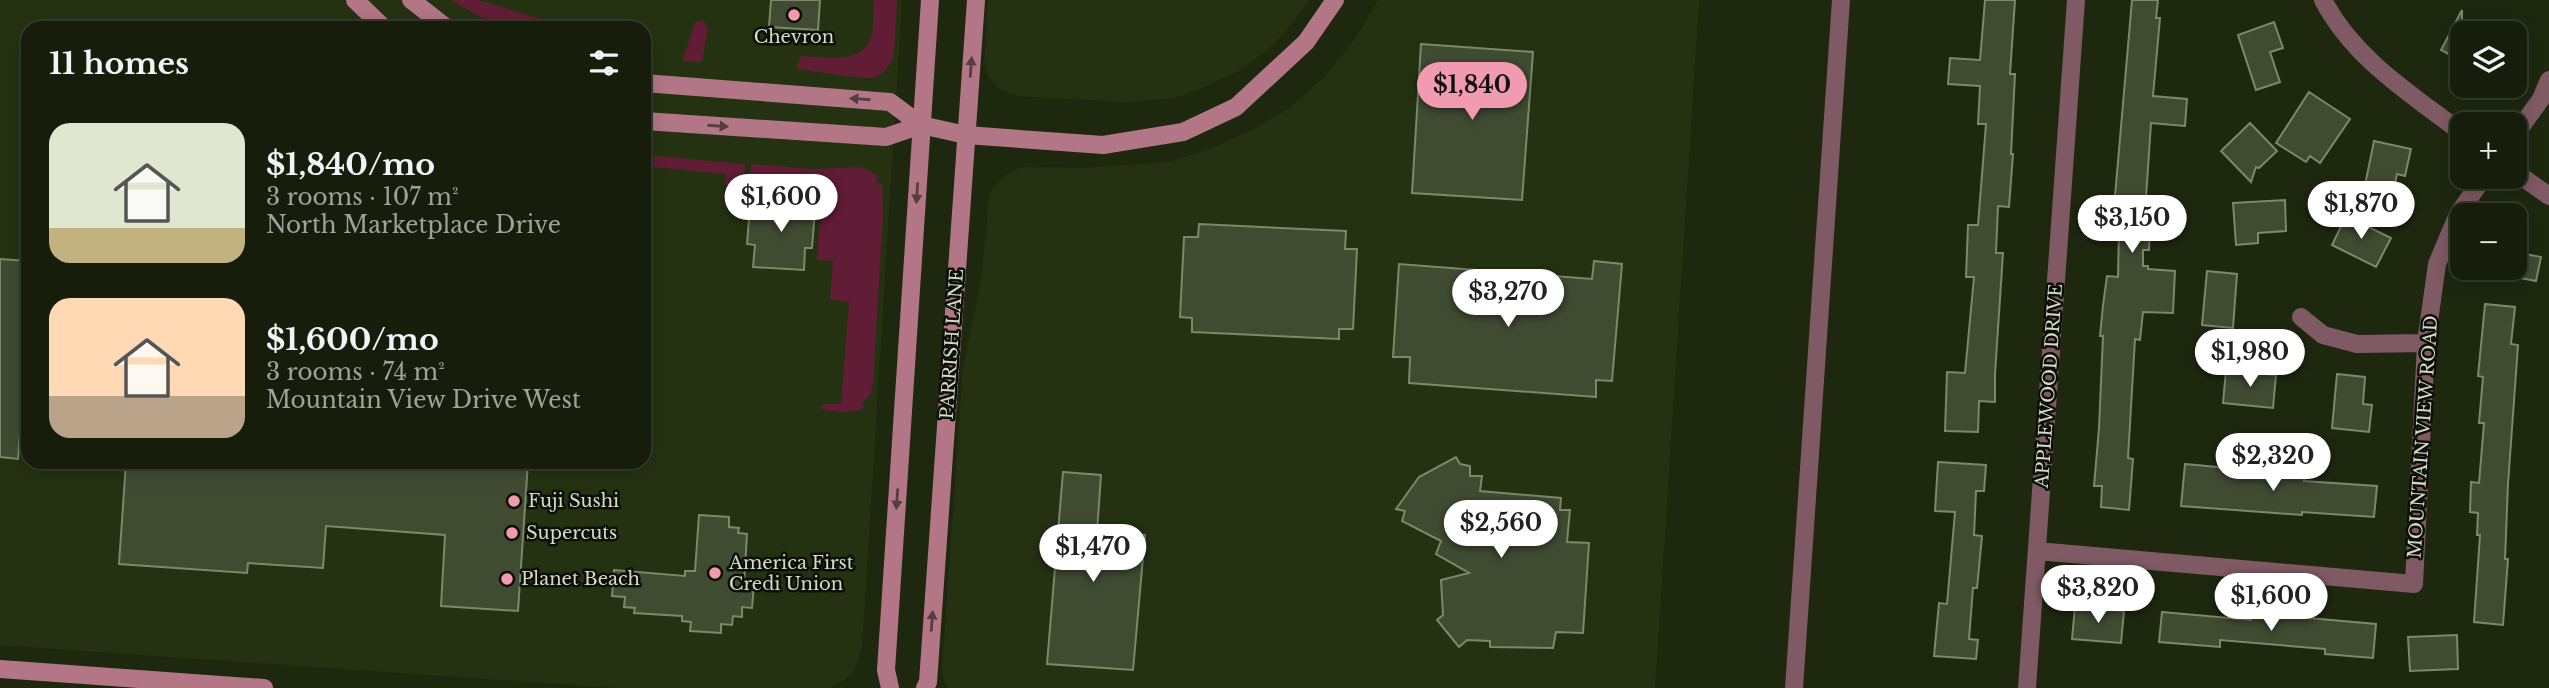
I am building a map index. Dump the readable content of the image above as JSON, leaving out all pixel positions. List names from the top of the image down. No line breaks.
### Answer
{"streets":{"main road":["PARRISH LANE"],"street":["APPLEWOOD DRIVE","MOUNTAIN VIEW ROAD"]},"crossings":[["APPLEWOOD DRIVE","MOUNTAIN VIEW ROAD"]],"places":["Chevron","Fuji Sushi","Supercuts","America First Credi Union","Planet Beach"],"page":{"map_buttons":["+","−"],"heading":"11 homes","price":["$1,840","$1,600","$1,870","$3,150","$3,270","$1,980","$2,320","$2,560","$1,470","$3,820","$1,600"],"list":[{"name":"$1,840/mo","note":"3 rooms · 107 m² · North Marketplace Drive"},{"name":"$1,600/mo","note":"3 rooms · 74 m² · Mountain View Drive West"}]}}
